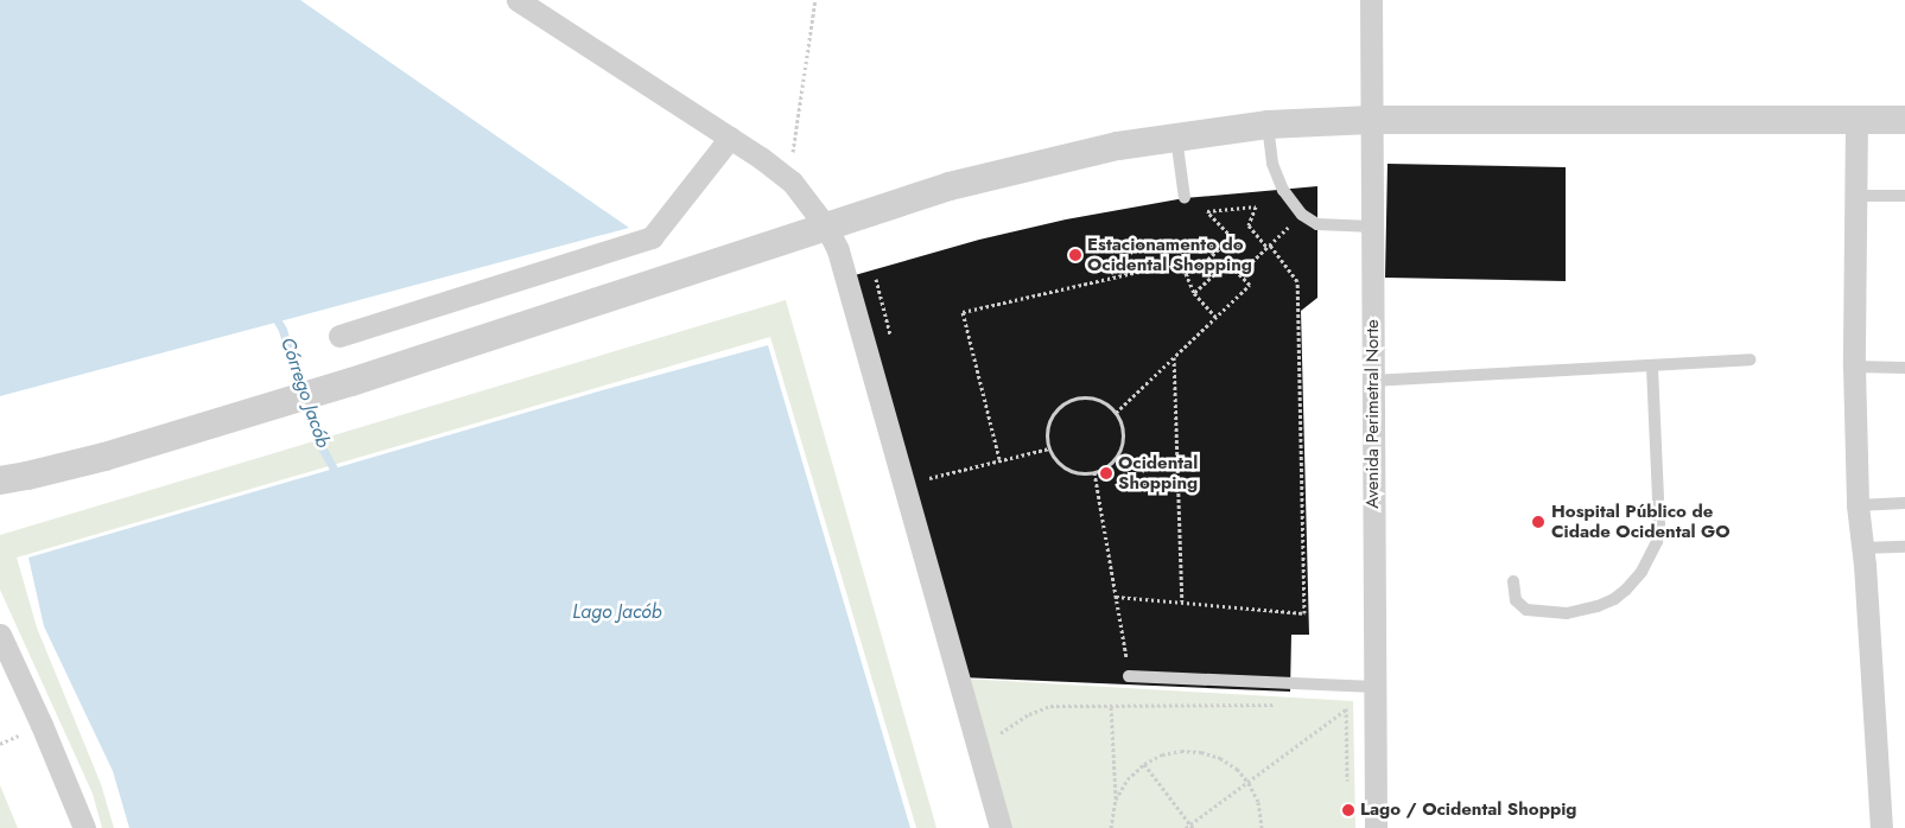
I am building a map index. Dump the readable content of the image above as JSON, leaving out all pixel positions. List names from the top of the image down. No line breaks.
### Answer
{"streets":{"street":["Avenida Perimetral Norte"]},"water":["Córrego Jacób","Lago Jacób"],"places":["Estacionamento do Ocidental Shopping","Ocidental Shopping","Hospital Público de Cidade Ocidental GO","Lago / Ocidental Shoppig"]}
